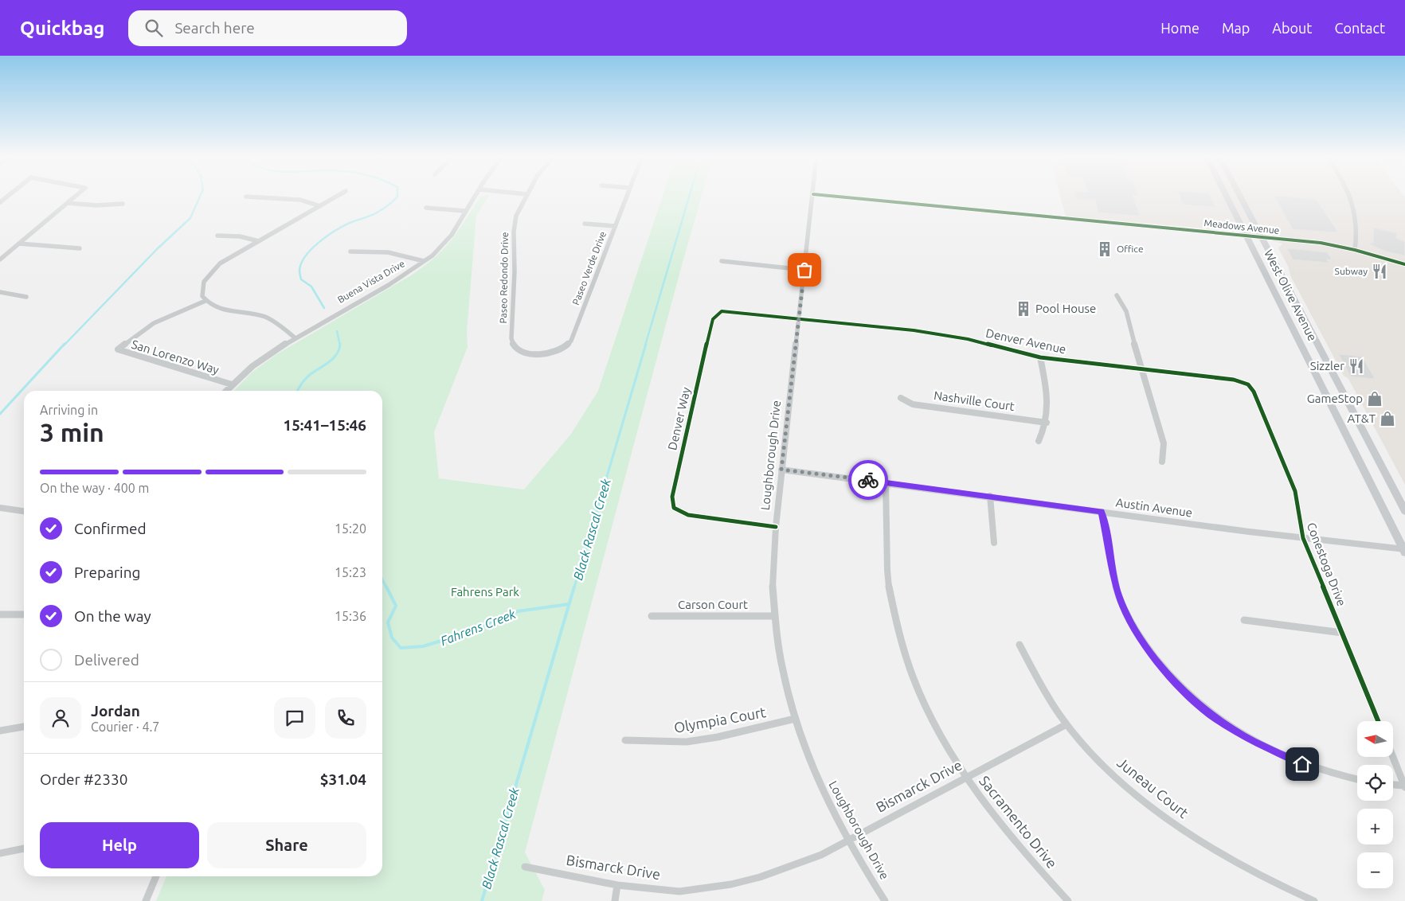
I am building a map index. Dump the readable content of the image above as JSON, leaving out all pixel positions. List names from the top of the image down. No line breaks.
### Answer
{"streets":{"main road":["West Olive Avenue"],"street":["Meadows Avenue","Paseo Verde Drive","Paseo Redondo Drive","Buena Vista Drive","Denver Avenue","San Lorenzo Way","Nashville Court","Denver Way","Loughborough Drive","Austin Avenue","Conestoga Drive","Carson Court","Olympia Court","Bismarck Drive","Juneau Court","Sacramento Drive"]},"crossings":[["Meadows Avenue","West Olive Avenue"],["Paseo Verde Drive","Paseo Redondo Drive"],["Buena Vista Drive","San Lorenzo Way"],["West Olive Avenue","Austin Avenue"],["Denver Avenue","Denver Way"],["Denver Avenue","Loughborough Drive"],["Denver Avenue","Conestoga Drive"],["Denver Way","Loughborough Drive"],["Loughborough Drive","Austin Avenue"],["Loughborough Drive","Carson Court"],["Loughborough Drive","Olympia Court"],["Loughborough Drive","Bismarck Drive"],["Austin Avenue","Conestoga Drive"],["Austin Avenue","Sacramento Drive"],["Bismarck Drive","Juneau Court"],["Bismarck Drive","Sacramento Drive"]],"water":["Black Rascal Creek","Fahrens Creek"],"parks":["Fahrens Park"],"places":{"building":["Office","Pool House"],"restaurant":["Subway","Sizzler"],"shop":["GameStop","AT&T"]},"north":"left","page":{"header":"Quickbag","search":"Search here","nav":["Home","Map","About","Contact"],"heading":["3 min","Arriving in","15:41–15:46"],"panel":["Jordan","Courier · 4.7","Order #2330","$31.04"],"bar":"On the way · 400 m","list":[["Confirmed","15:20"],["Preparing","15:23"],["On the way","15:36"],"Delivered"],"map_buttons":["+","−"],"buttons":["Help","Share"]}}
